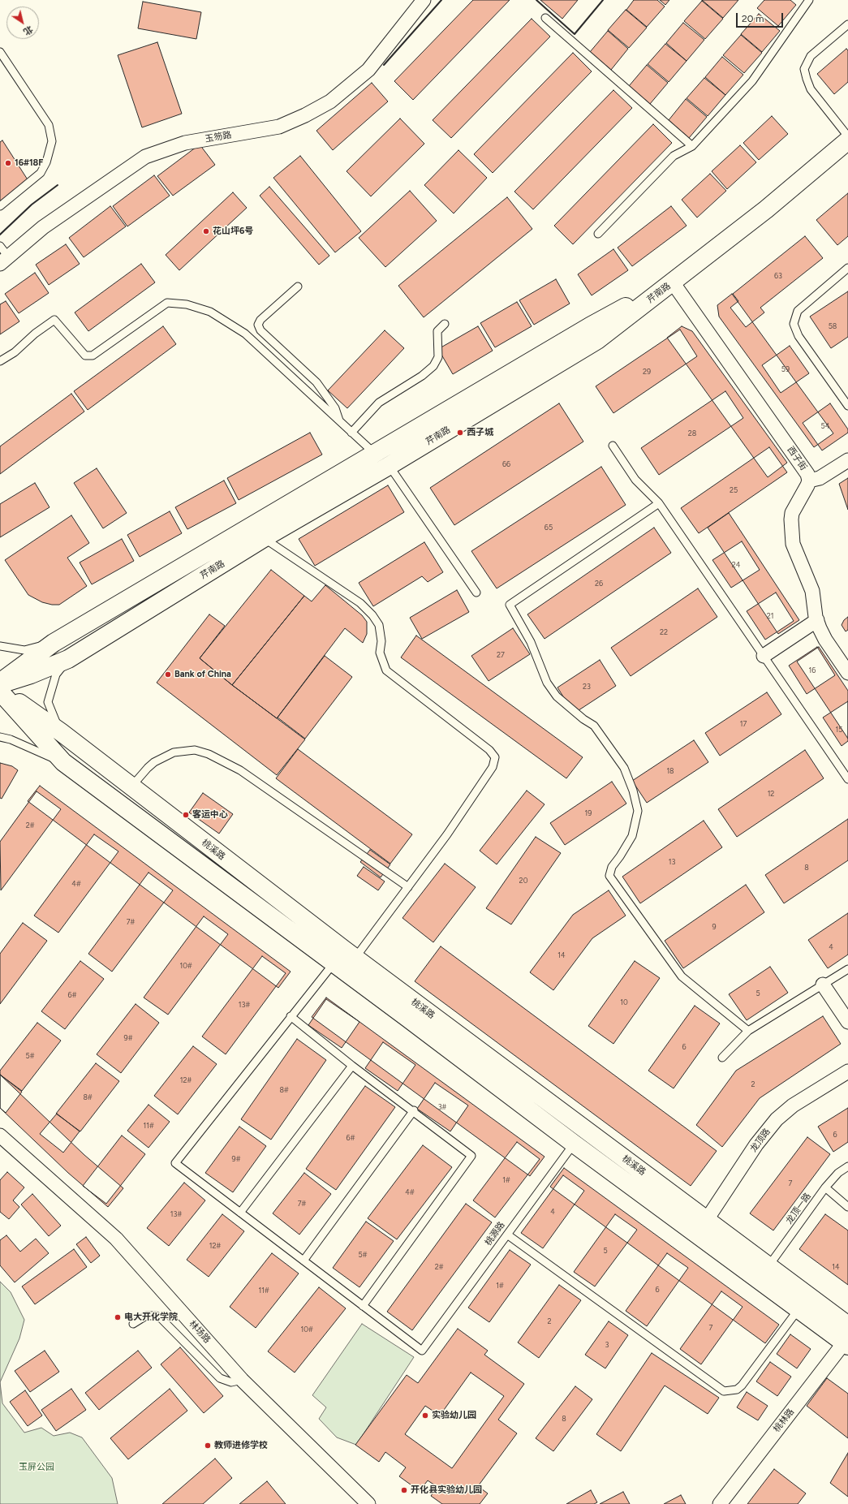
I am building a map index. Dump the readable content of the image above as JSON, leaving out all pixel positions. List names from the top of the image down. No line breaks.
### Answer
{"streets":{"street":["玉笏路","芹南路","西子街","桃溪路","龙顶路","林场路","桃林路"],"lane":["龙顶一路","桃源路"]},"crossings":[["芹南路","西子街"],["桃溪路","龙顶路"],["桃溪路","龙顶一路"],["桃溪路","桃源路"],["桃溪路","桃林路"]],"parks":["玉屏公园"],"places":["16#18F","花山坪6号","西子城","Bank of China","客运中心","电大开化学院","实验幼儿园","教师进修学校","开化县实验幼儿园"],"house_numbers":["63","58","59","29","54","28","66","25","65","24","26","21","22","27","16","23","17","15","18","12","19","2#","13","8","20","4#","7#","9","4","14","10#","5","6#","10","13#","9#","6","5#","12#","2","8#","8#","3#","11#","6","6#","9#","1#","7","4#","7#","4","13#","12#","5","5#","2#","14","1#","6","11#","2","7","10#","3","8"],"scale_bar":"20 m","north":"bottom right"}
